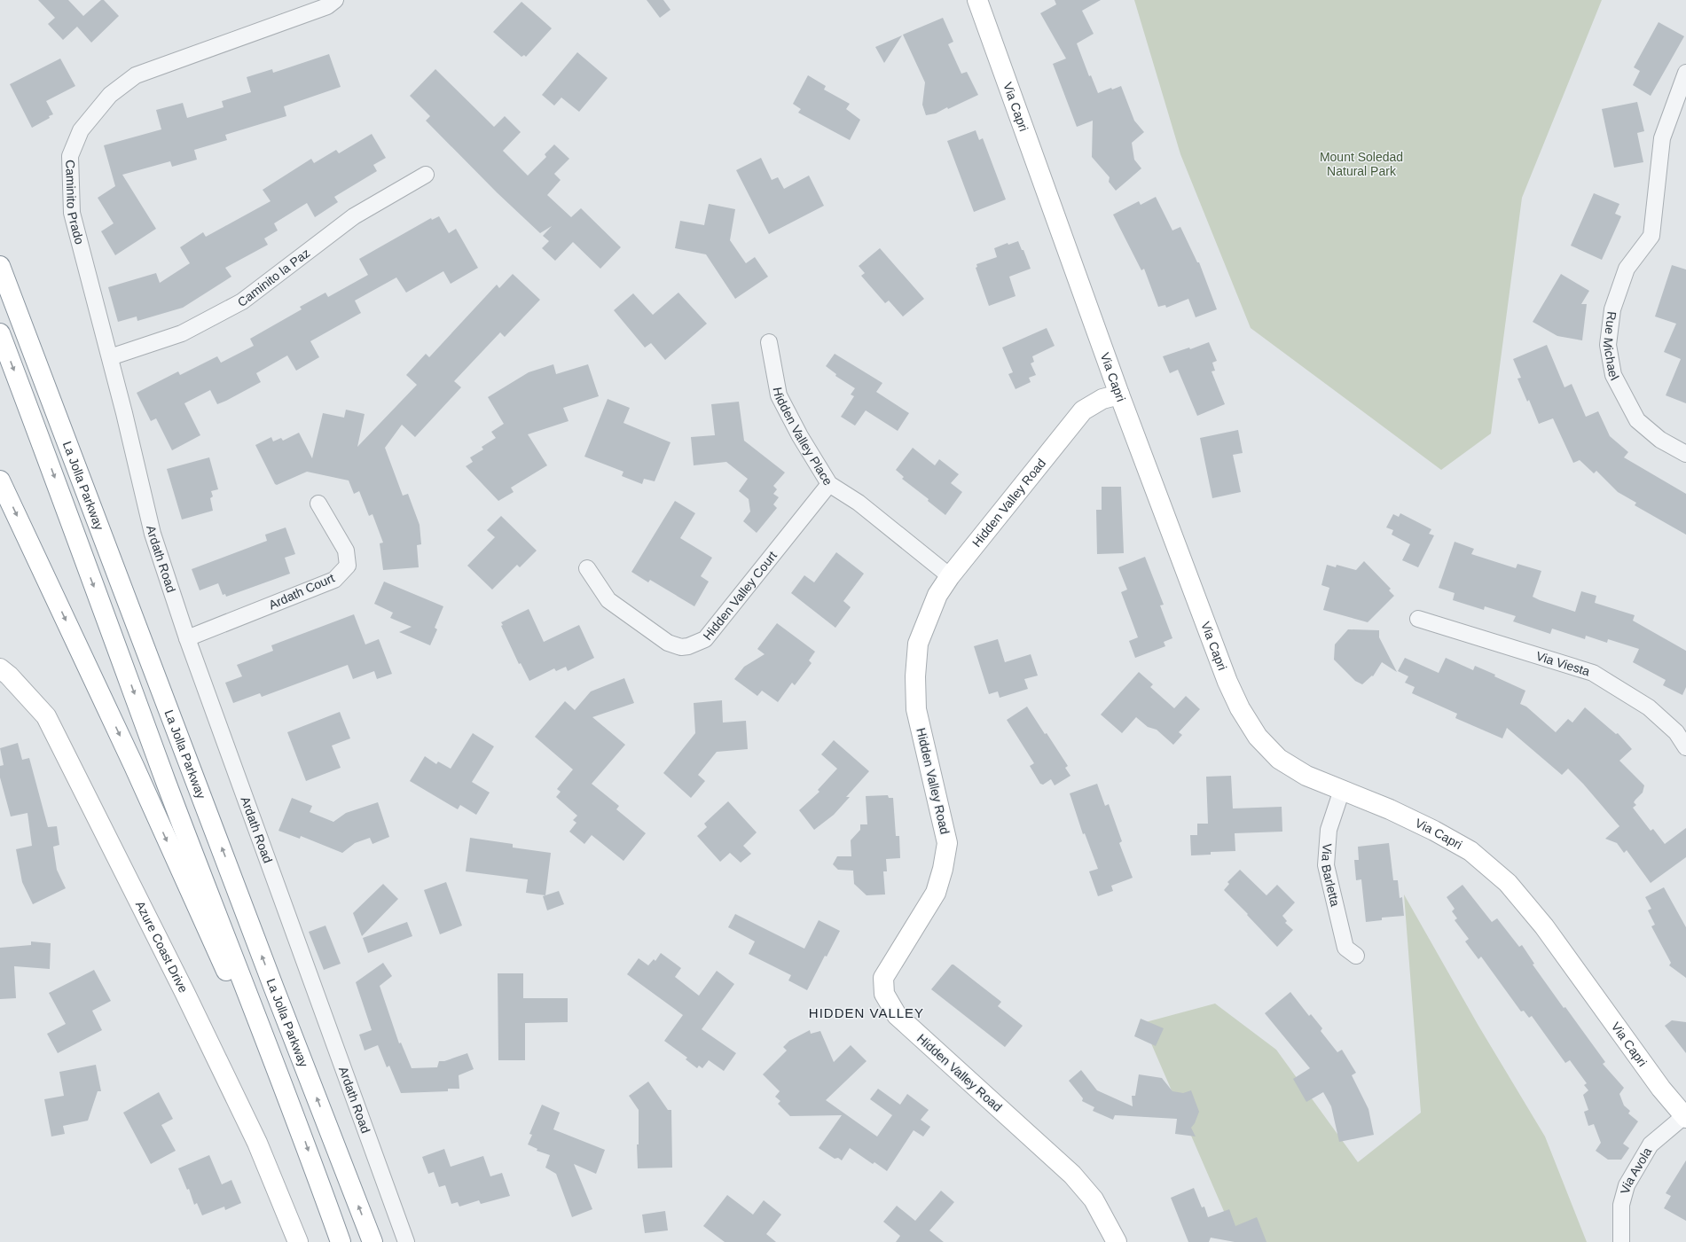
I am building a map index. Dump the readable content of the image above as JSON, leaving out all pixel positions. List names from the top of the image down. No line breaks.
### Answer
{"streets":{"main road":["Via Capri","La Jolla Parkway","Hidden Valley Road","Azure Coast Drive"],"street":["Caminito Prado","Caminito la Paz","Rue Michael","Hidden Valley Place","Ardath Road","Ardath Court","Hidden Valley Court","Via Viesta","Via Barletta","Via Avola"]},"crossings":[["Via Capri","Hidden Valley Road"],["Via Capri","Via Barletta"],["Via Capri","Via Avola"],["Caminito Prado","Caminito la Paz"],["Caminito Prado","Ardath Road"],["Hidden Valley Place","Hidden Valley Road"],["Hidden Valley Place","Hidden Valley Court"],["Ardath Road","Ardath Court"]],"districts":["HIDDEN VALLEY"],"parks":["Mount Soledad Natural Park"]}
